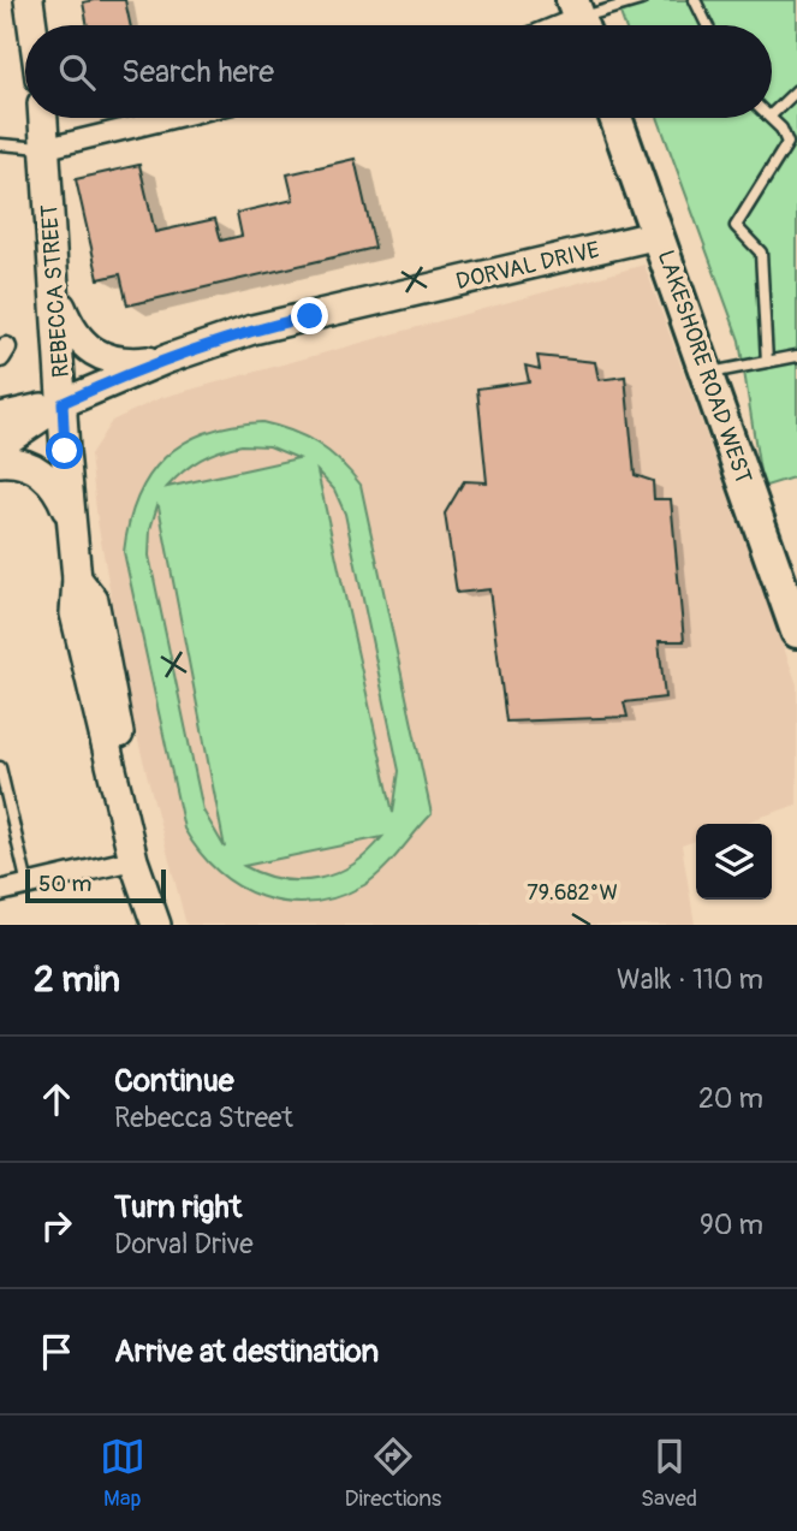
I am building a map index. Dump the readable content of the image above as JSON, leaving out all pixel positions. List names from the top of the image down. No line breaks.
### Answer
{"streets":{"main road":["DORVAL DRIVE","REBECCA STREET","LAKESHORE ROAD WEST"]},"crossings":[["DORVAL DRIVE","REBECCA STREET"],["DORVAL DRIVE","LAKESHORE ROAD WEST"]],"scale_bar":"50 m","page":{"search":"Search here","scale":"50 m","heading":["2 min","Walk · 110 m"],"list":[["Continue","Rebecca Street","20 m"],["Turn right","Dorval Drive","90 m"],"Arrive at destination"],"nav":["Map","Directions","Saved"]},"coordinates":["79.682°W"]}
